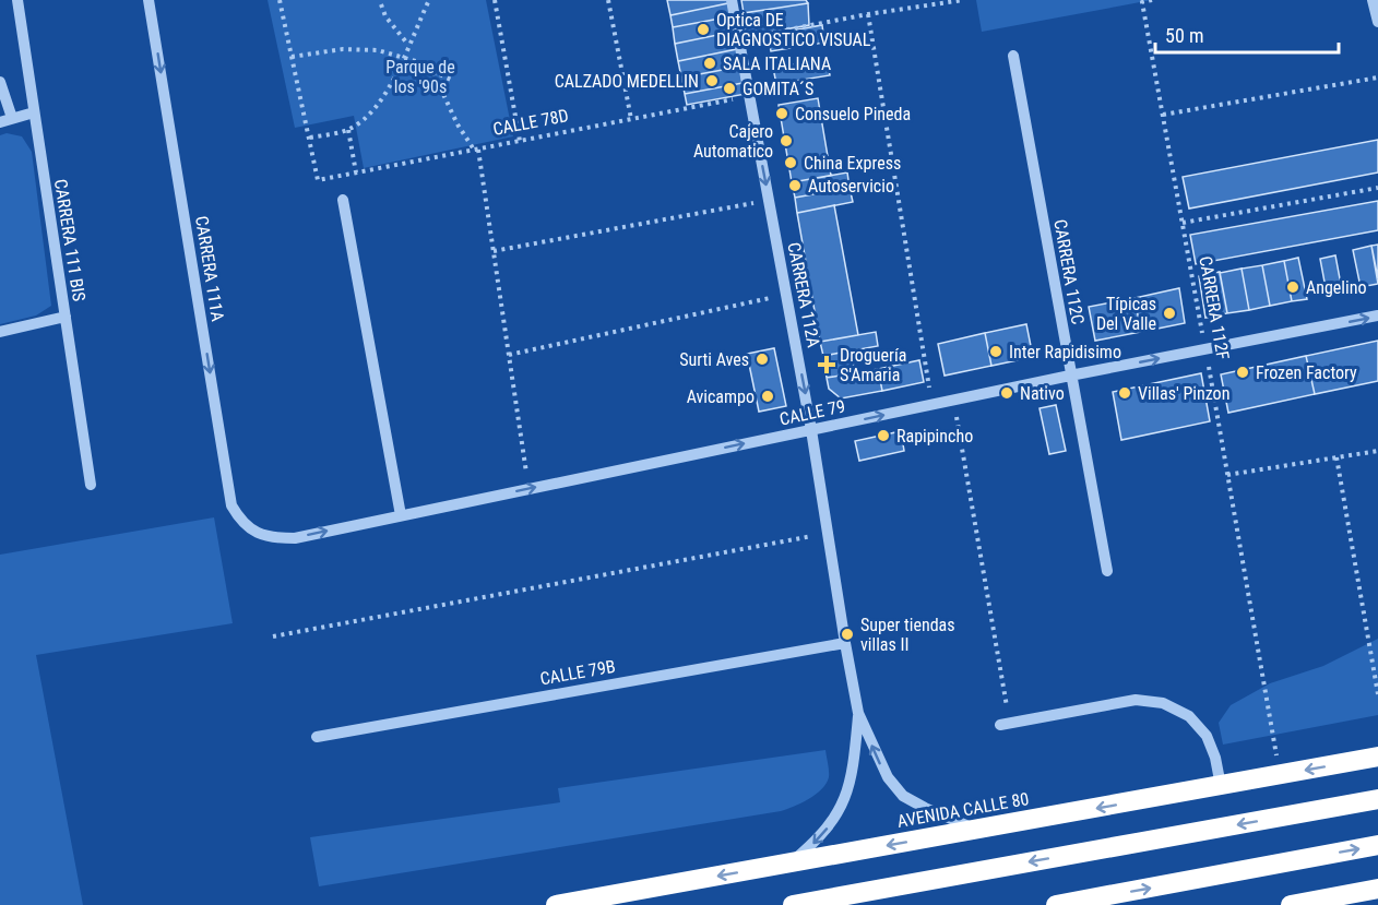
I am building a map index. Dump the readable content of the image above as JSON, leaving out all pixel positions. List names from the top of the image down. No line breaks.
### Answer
{"streets":{"highway":["AVENIDA CALLE 80"],"street":["CARRERA 111 BIS","CARRERA 111A","CARRERA 112C","CARRERA 112A","CALLE 79","CALLE 79B"],"path":["CALLE 78D","CARRERA 112F"]},"crossings":[["CALLE 78D","CARRERA 112A"],["CARRERA 111A","CALLE 79"],["CARRERA 112C","CALLE 79"],["CARRERA 112A","CALLE 79"],["CARRERA 112A","CALLE 79B"],["CARRERA 112A","AVENIDA CALLE 80"],["CARRERA 112F","CALLE 79"],["CARRERA 112F","AVENIDA CALLE 80"]],"one_way":["CARRERA 111A","CALLE 79"],"parks":["Parque de los '90s"],"places":{"other":["Optica DE DIAGNOSTICO VISUAL","SALA ITALIANA","CALZADO MEDELLIN","GOMITA´S","Consuelo Pineda","Cajero Automatico","China Express","Autoservicio","Angelino","Típicas Del Valle","Inter Rapidisimo","Surti Aves","Frozen Factory","Nativo","Villas' Pinzon","Avicampo","Rapipincho","Super tiendas villas II"],"health":["Droguería S'Amaria"]},"scale_bar":"50 m"}
